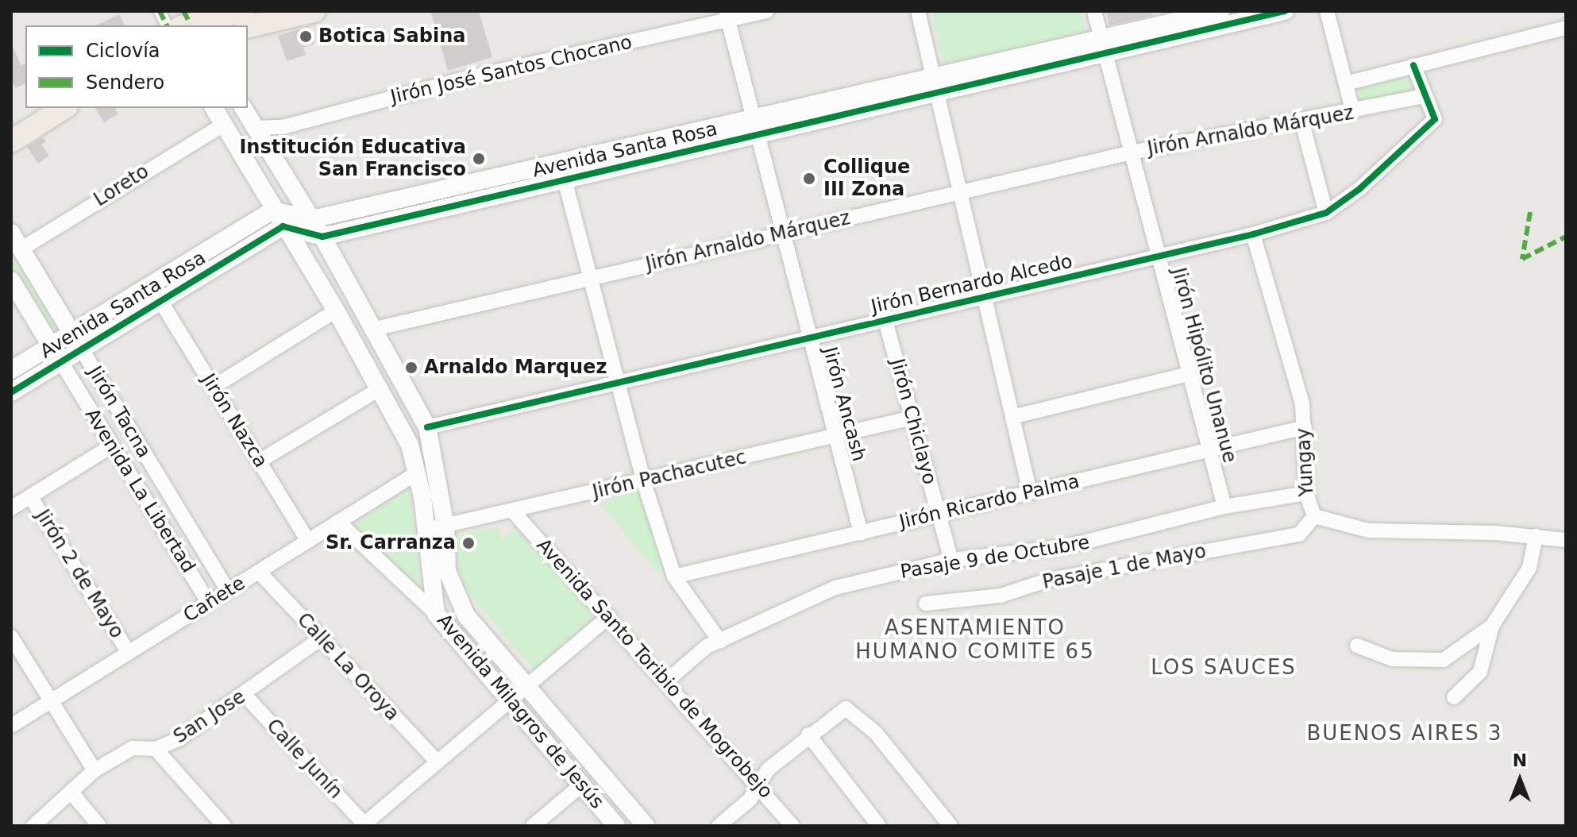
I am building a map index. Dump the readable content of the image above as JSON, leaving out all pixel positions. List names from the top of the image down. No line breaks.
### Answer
{"streets":{"street":["Jirón José Santos Chocano","Jirón Arnaldo Márquez","Avenida Santa Rosa","Loreto","Jirón Bernardo Alcedo","Jirón Hipólito Unanue","Jirón Ancash","Jirón Tacna","Jirón Nazca","Jirón Chiclayo","Yungay","Jirón Pachacutec","Avenida La Libertad","Jirón Ricardo Palma","Pasaje 9 de Octubre","Pasaje 1 de Mayo","Jirón 2 de Mayo","Cañete","Calle La Oroya","Avenida Santo Toribio de Mogrobejo","Avenida Milagros de Jesús","San Jose","Calle Junín"]},"crossings":[["Jirón José Santos Chocano","Jirón Ancash"],["Jirón José Santos Chocano","Avenida Milagros de Jesús"],["Jirón Arnaldo Márquez","Jirón Bernardo Alcedo"],["Jirón Arnaldo Márquez","Jirón Hipólito Unanue"],["Jirón Arnaldo Márquez","Jirón Ancash"],["Jirón Arnaldo Márquez","Avenida Milagros de Jesús"],["Avenida Santa Rosa","Jirón Hipólito Unanue"],["Avenida Santa Rosa","Jirón Ancash"],["Avenida Santa Rosa","Jirón Tacna"],["Avenida Santa Rosa","Jirón Nazca"],["Avenida Santa Rosa","Avenida La Libertad"],["Avenida Santa Rosa","Avenida Milagros de Jesús"],["Loreto","Jirón Tacna"],["Loreto","Avenida Milagros de Jesús"],["Jirón Bernardo Alcedo","Jirón Hipólito Unanue"],["Jirón Bernardo Alcedo","Jirón Ancash"],["Jirón Bernardo Alcedo","Jirón Chiclayo"],["Jirón Bernardo Alcedo","Yungay"],["Jirón Bernardo Alcedo","Avenida Milagros de Jesús"],["Jirón Hipólito Unanue","Jirón Ricardo Palma"],["Jirón Hipólito Unanue","Pasaje 9 de Octubre"],["Jirón Ancash","Jirón Pachacutec"],["Jirón Ancash","Jirón Ricardo Palma"],["Jirón Tacna","Cañete"],["Jirón Nazca","Cañete"],["Jirón Chiclayo","Jirón Pachacutec"],["Jirón Chiclayo","Jirón Ricardo Palma"],["Jirón Chiclayo","Pasaje 9 de Octubre"],["Yungay","Jirón Ricardo Palma"],["Yungay","Pasaje 9 de Octubre"],["Yungay","Pasaje 1 de Mayo"],["Jirón Pachacutec","Avenida Santo Toribio de Mogrobejo"],["Jirón Pachacutec","Avenida Milagros de Jesús"],["Avenida La Libertad","Cañete"],["Pasaje 9 de Octubre","Avenida Santo Toribio de Mogrobejo"],["Jirón 2 de Mayo","Cañete"],["Cañete","Calle La Oroya"],["Cañete","Avenida Milagros de Jesús"],["Calle La Oroya","San Jose"],["San Jose","Calle Junín"]],"districts":["ASENTAMIENTO HUMANO COMITE 65","LOS SAUCES","BUENOS AIRES 3"],"places":["Botica Sabina","Institución Educativa San Francisco","Collique III Zona","Arnaldo Marquez","Sr. Carranza"],"legend":["Ciclovía","Sendero"],"north":"top"}
